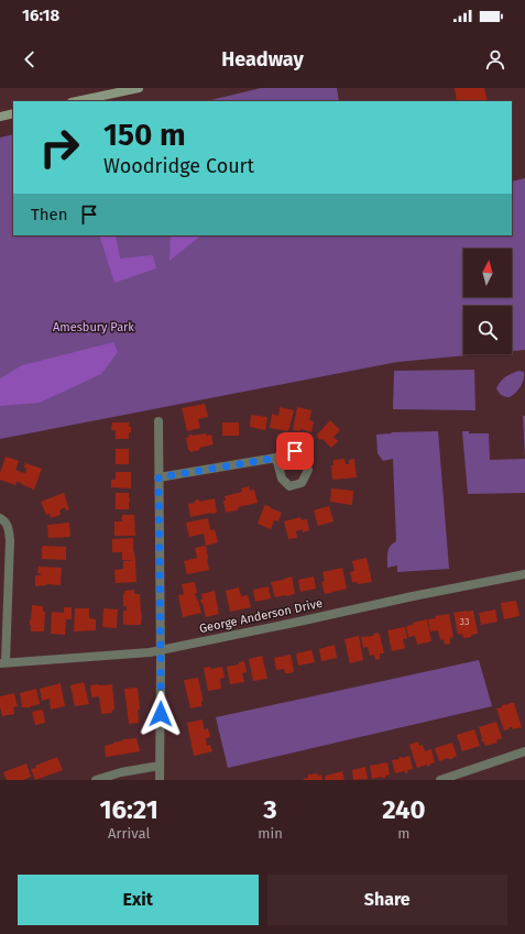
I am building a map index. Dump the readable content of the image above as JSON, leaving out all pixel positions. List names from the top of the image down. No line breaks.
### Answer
{"streets":{"street":["George Anderson Drive"]},"parks":["Amesbury Park"],"house_numbers":["33"],"north":"top","page":{"status":"16:18","header":"Headway","turn":["150 m","Woodridge Court"],"then":"Then","eta":["16:21","Arrival","3","min","240","m"],"buttons":["Exit","Share"]}}
